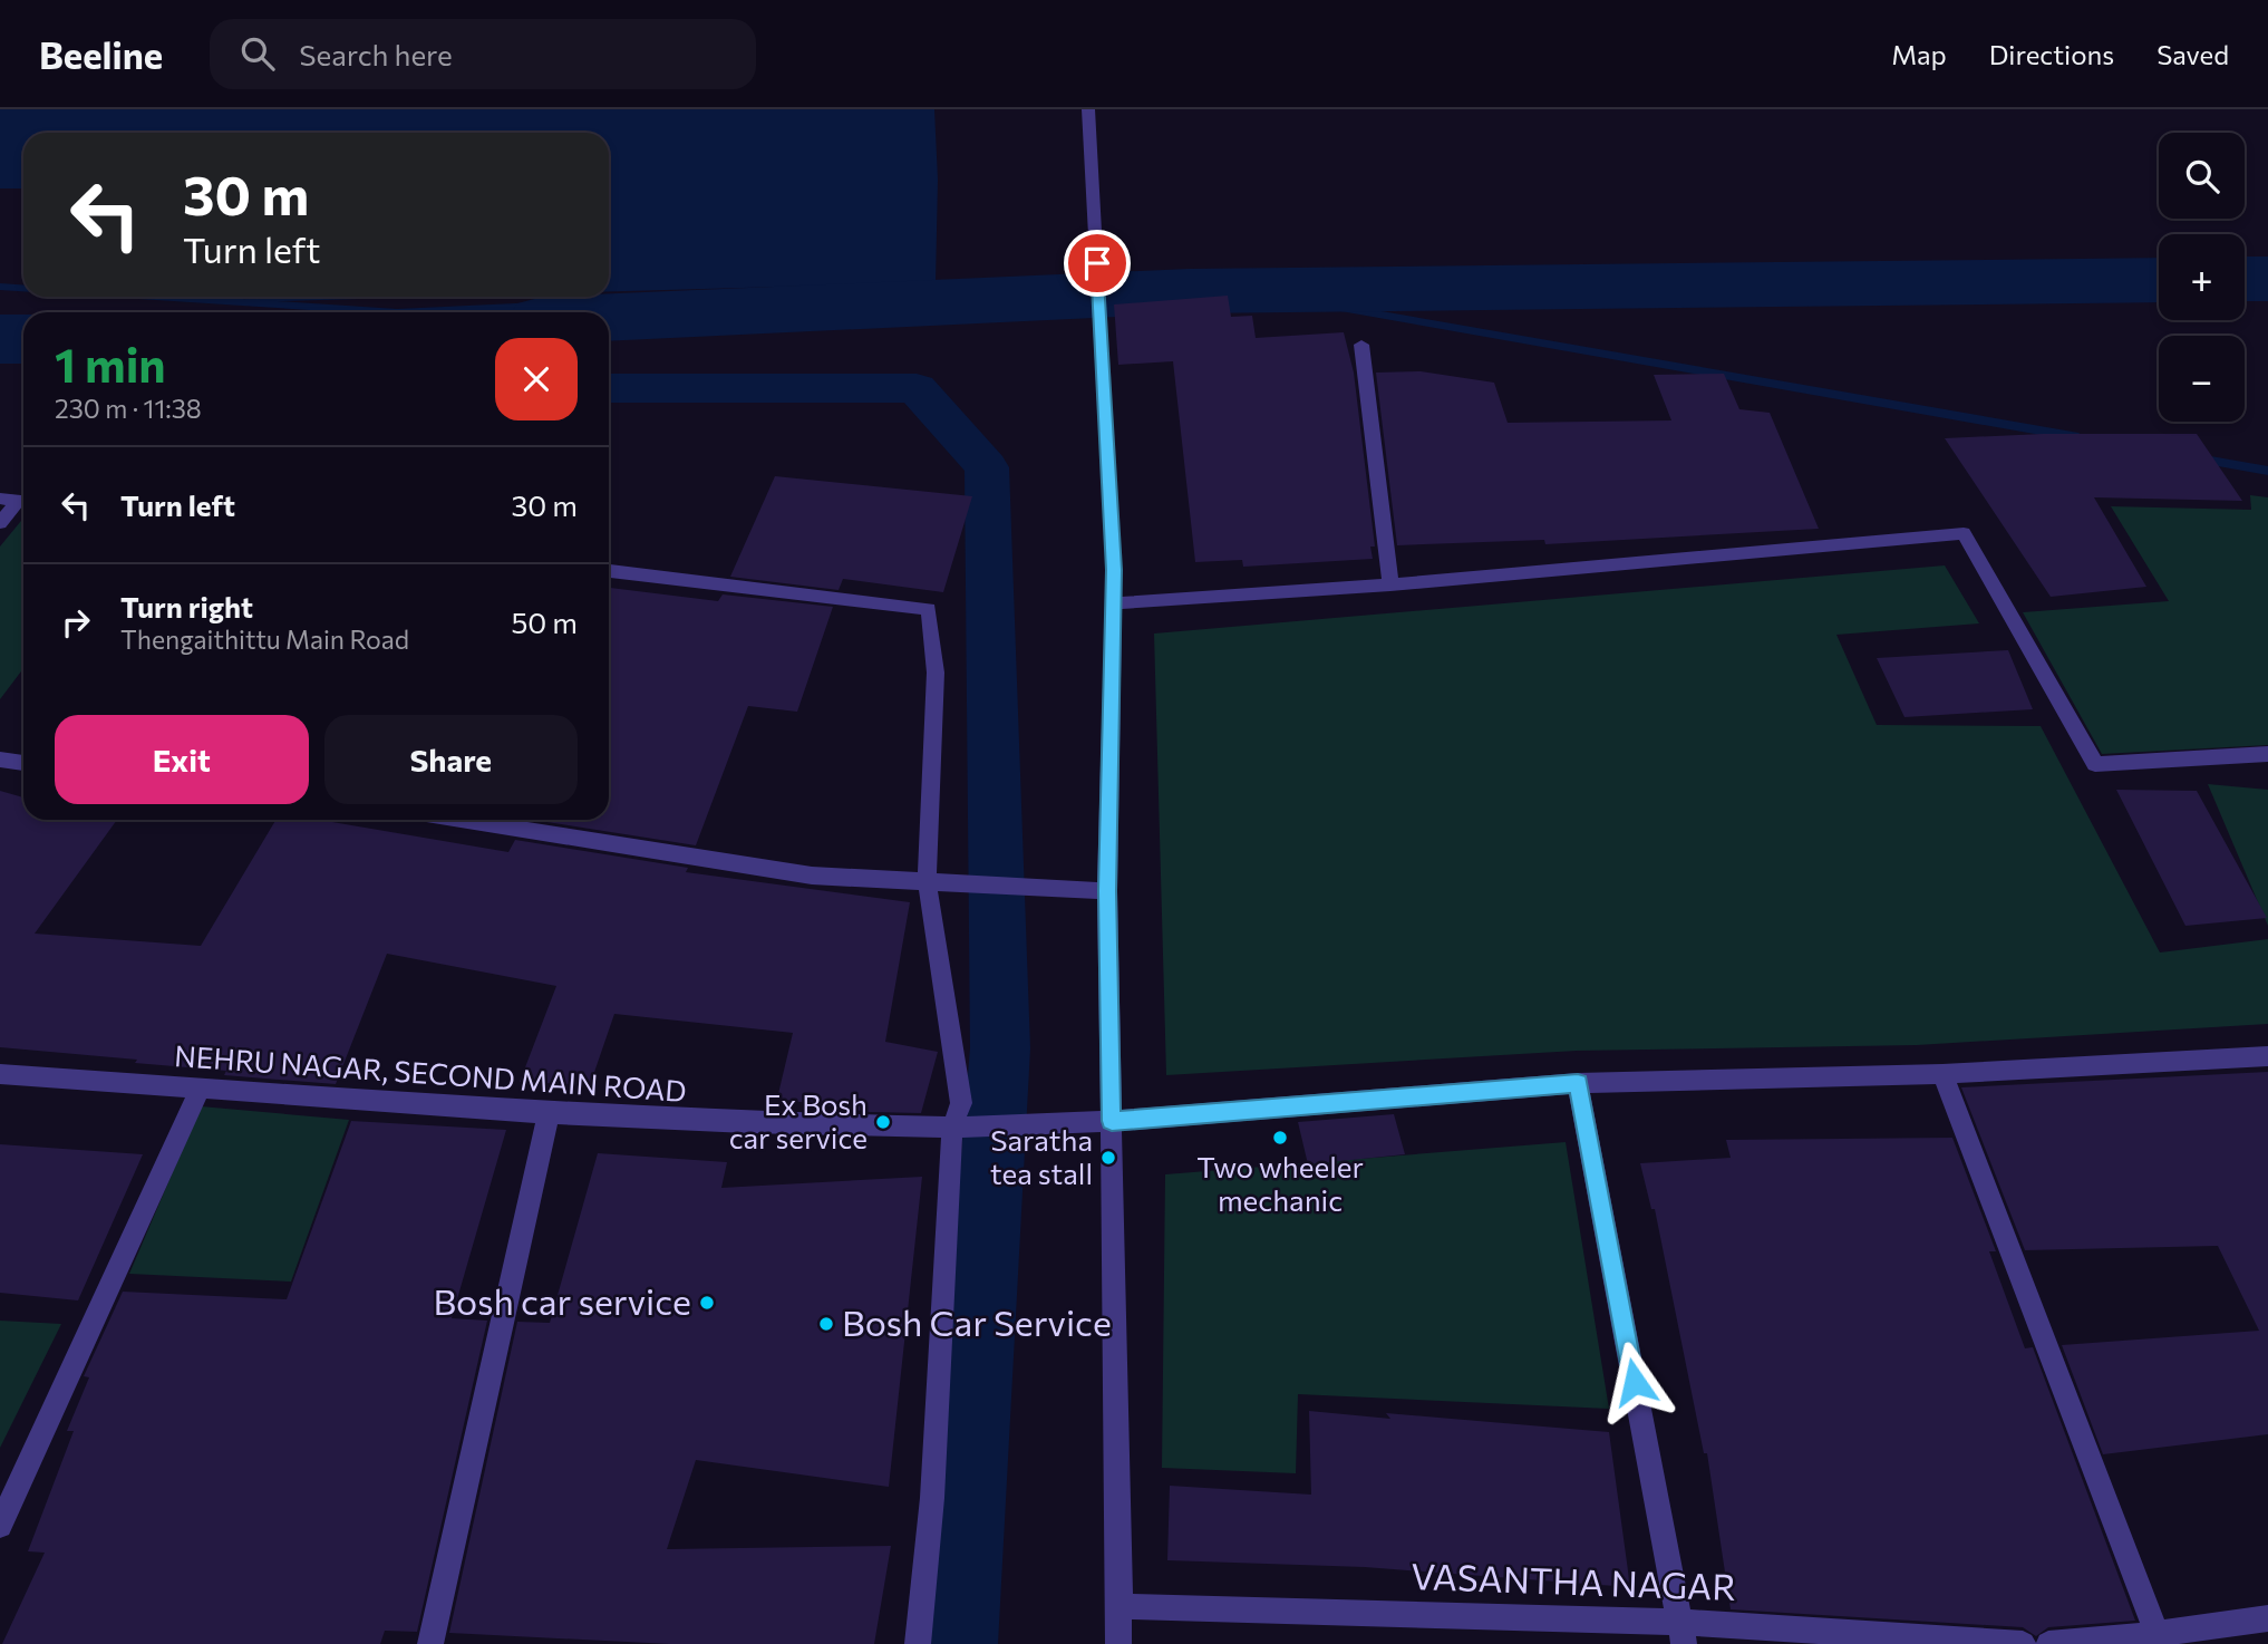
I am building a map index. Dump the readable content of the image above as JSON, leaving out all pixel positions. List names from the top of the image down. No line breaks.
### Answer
{"streets":{"street":["NEHRU NAGAR, SECOND MAIN ROAD","VASANTHA NAGAR"]},"places":["Ex Bosh car service","Two wheeler mechanic","Saratha tea stall","Bosh car service","Bosh Car Service"],"page":{"header":"Beeline","search":"Search here","nav":["Map","Directions","Saved"],"map_buttons":["+","−"],"turn":["30 m","Turn left"],"heading":["1 min","230 m · 11:38"],"list":[{"name":"Turn left","value":"30 m"},{"name":"Turn right","note":"Thengaithittu Main Road","value":"50 m"}],"buttons":["Exit","Share"]}}
